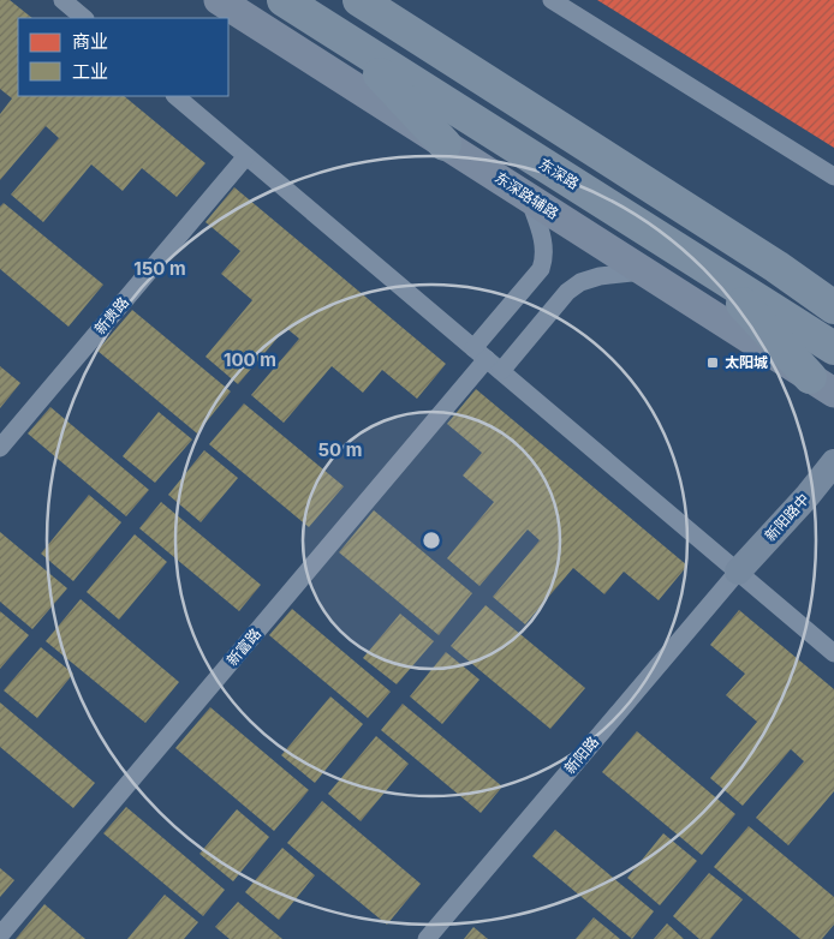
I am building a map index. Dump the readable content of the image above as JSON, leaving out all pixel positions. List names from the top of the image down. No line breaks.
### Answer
{"streets":{"highway":["东深路"],"main road":["东深路辅路"],"street":["新贵路","新阳路中","新富路","新阳路"]},"crossings":[["新阳路中","新阳路"]],"places":{"transit":["太阳城"]},"legend":["商业","工业"],"rings":["150 m","100 m","50 m"]}
